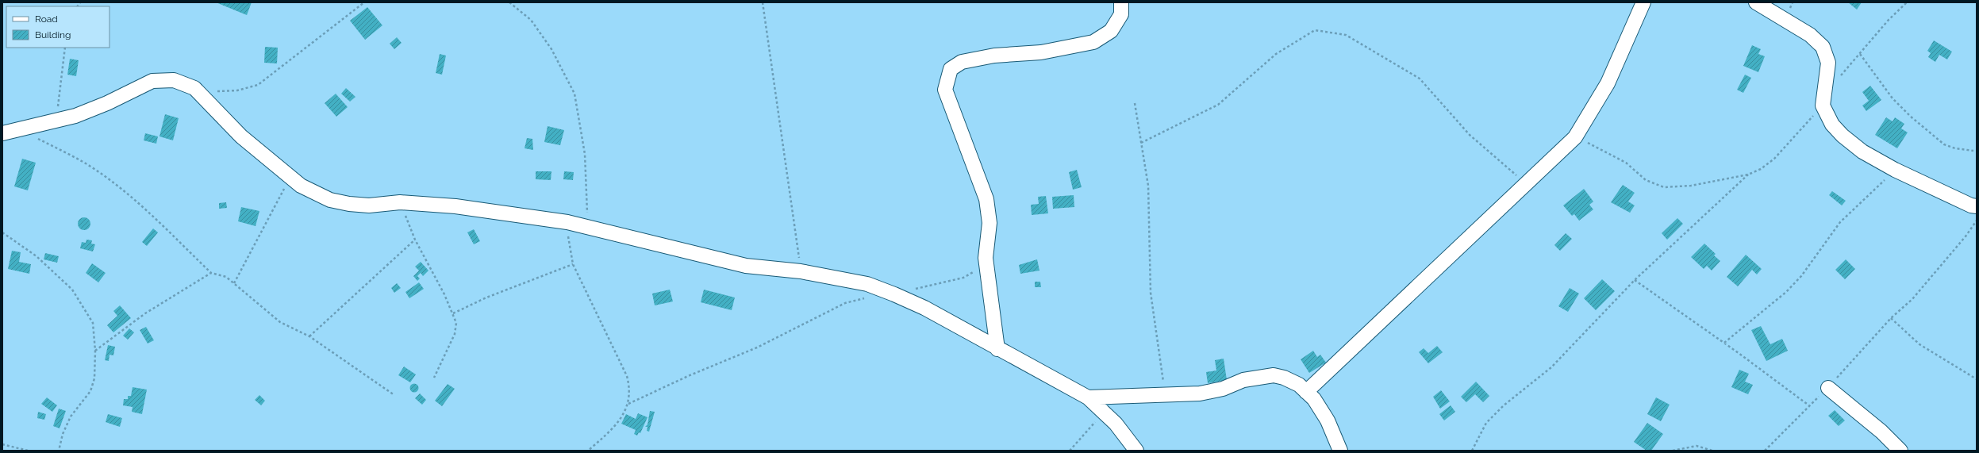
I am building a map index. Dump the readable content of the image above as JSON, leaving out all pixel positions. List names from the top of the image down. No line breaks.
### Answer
{"legend":["Road","Building"]}
